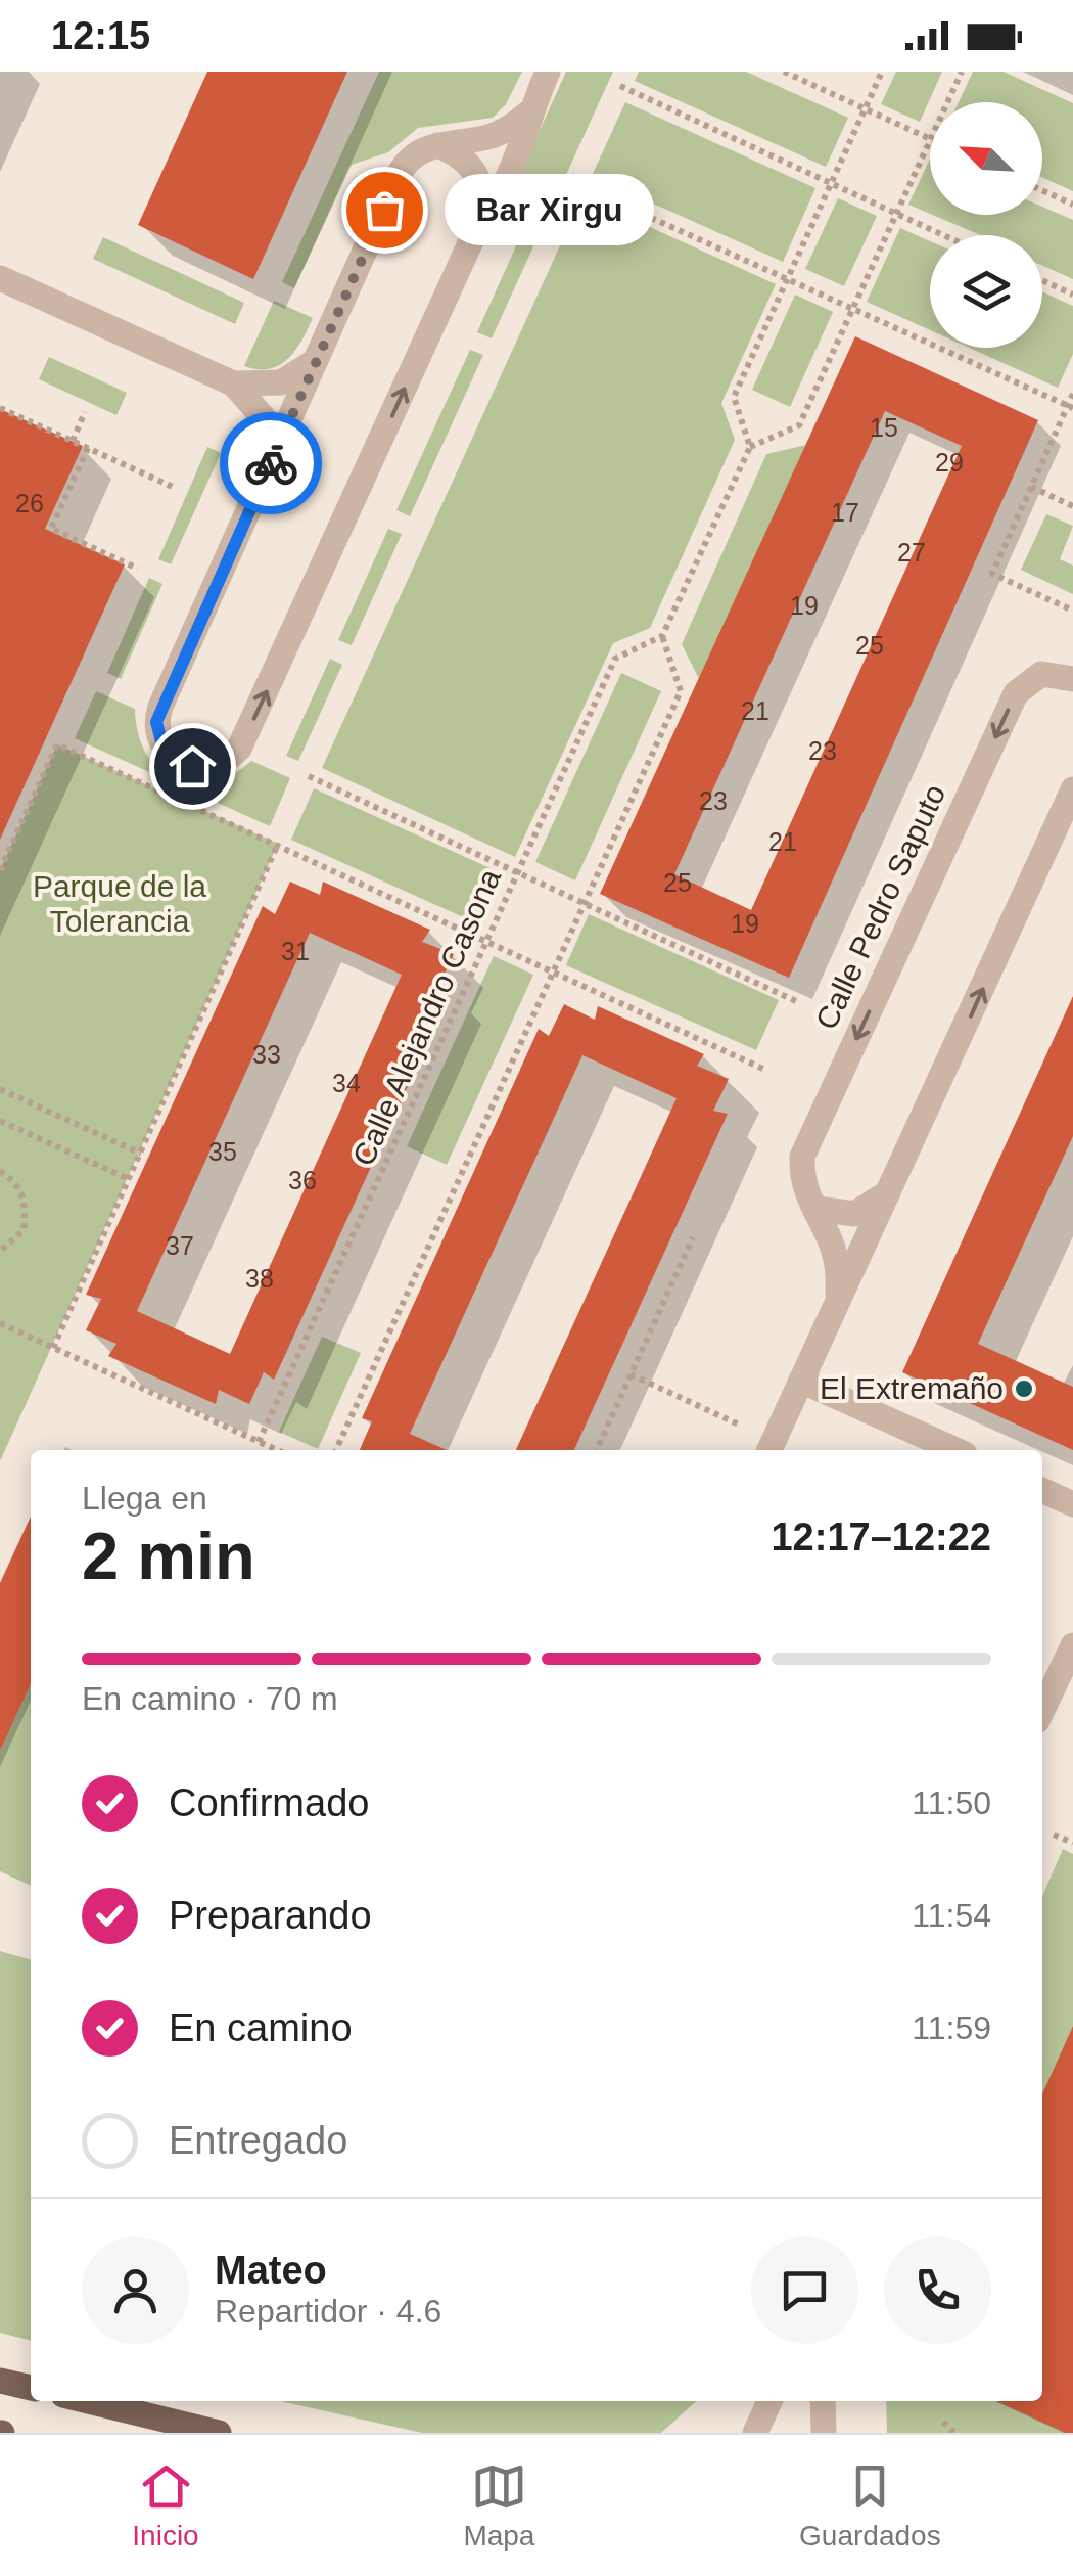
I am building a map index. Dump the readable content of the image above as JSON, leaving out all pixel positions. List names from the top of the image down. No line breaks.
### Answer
{"streets":{"street":["Calle Pedro Saputo"],"path":["Calle Alejandro Casona"]},"parks":["Parque de la Tolerancia"],"places":["Bar Xirgu","El Extremaño"],"house_numbers":["15","29","26","17","27","19","25","21","23","23","21","25","19","31","33","34","35","36","37","38"],"north":"top left","page":{"status":"12:15","bubble":"Bar Xirgu","heading":["2 min","Llega en","12:17–12:22"],"panel":["Mateo","Repartidor · 4.6"],"bar":"En camino · 70 m","list":[["Confirmado","11:50"],["Preparando","11:54"],["En camino","11:59"],"Entregado"],"tabs":["Inicio","Mapa","Guardados"]}}
